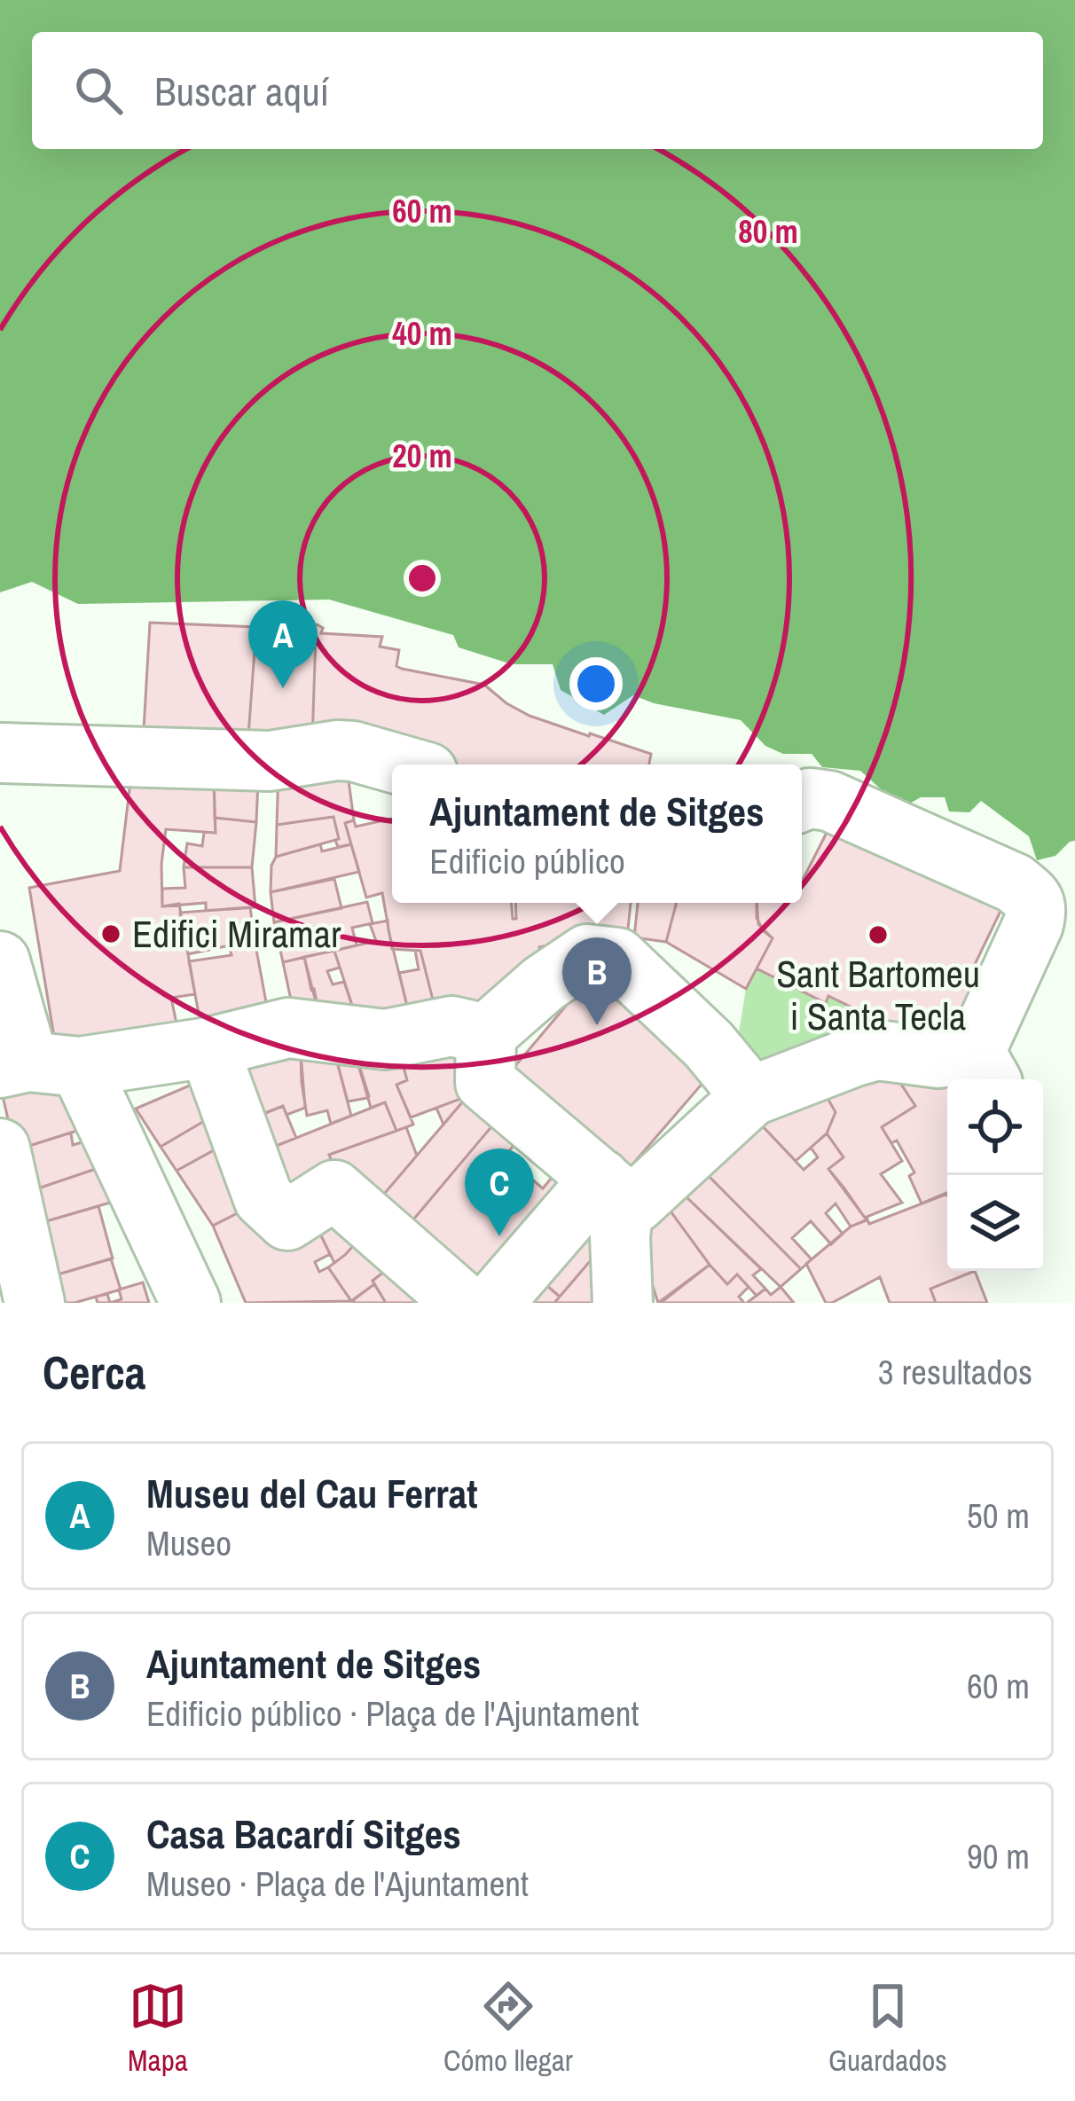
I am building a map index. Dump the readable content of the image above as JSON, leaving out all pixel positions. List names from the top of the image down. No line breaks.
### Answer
{"places":["Edifici Miramar","Sant Bartomeu i Santa Tecla"],"page":{"search":"Buscar aquí","pins":["A","B","C"],"popup":["Ajuntament de Sitges","Edificio público"],"heading":["Cerca","3 resultados"],"list":[{"mark":"A","name":"Museu del Cau Ferrat","note":"Museo","value":"50 m"},{"mark":"B","name":"Ajuntament de Sitges","note":"Edificio público · Plaça de l'Ajuntament","value":"60 m"},{"mark":"C","name":"Casa Bacardí Sitges","note":"Museo · Plaça de l'Ajuntament","value":"90 m"}],"nav":["Mapa","Cómo llegar","Guardados"]},"rings":["60 m","80 m","40 m","20 m"]}
